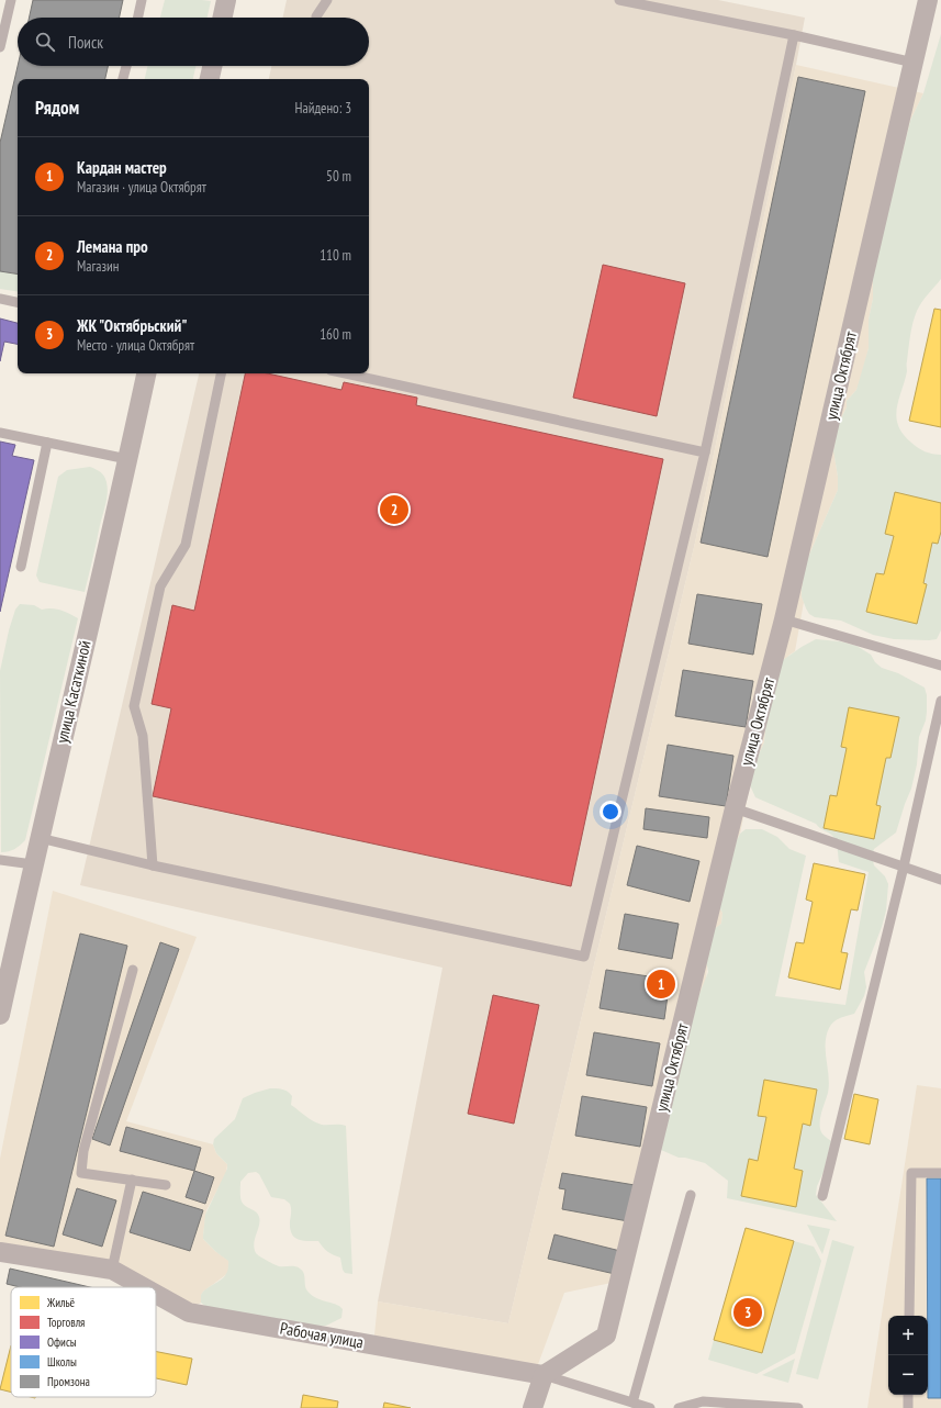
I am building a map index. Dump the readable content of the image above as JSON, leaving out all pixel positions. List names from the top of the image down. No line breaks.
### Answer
{"streets":{"street":["улица Октябрят","улица Касаткиной","Рабочая улица"]},"crossings":[["улица Октябрят","Рабочая улица"]],"legend":["Жильё","Торговля","Офисы","Школы","Промзона"],"page":{"search":"Поиск","heading":["Рядом","Найдено: 3"],"list":[{"mark":"1","name":"Кардан мастер","note":"Магазин · улица Октябрят","value":"50 m"},{"mark":"2","name":"Лемана про","note":"Магазин","value":"110 m"},{"mark":"3","name":"ЖК \"Октябрьский\"","note":"Место · улица Октябрят","value":"160 m"}],"pins":["2","1","3"],"map_buttons":["+","−"]}}
